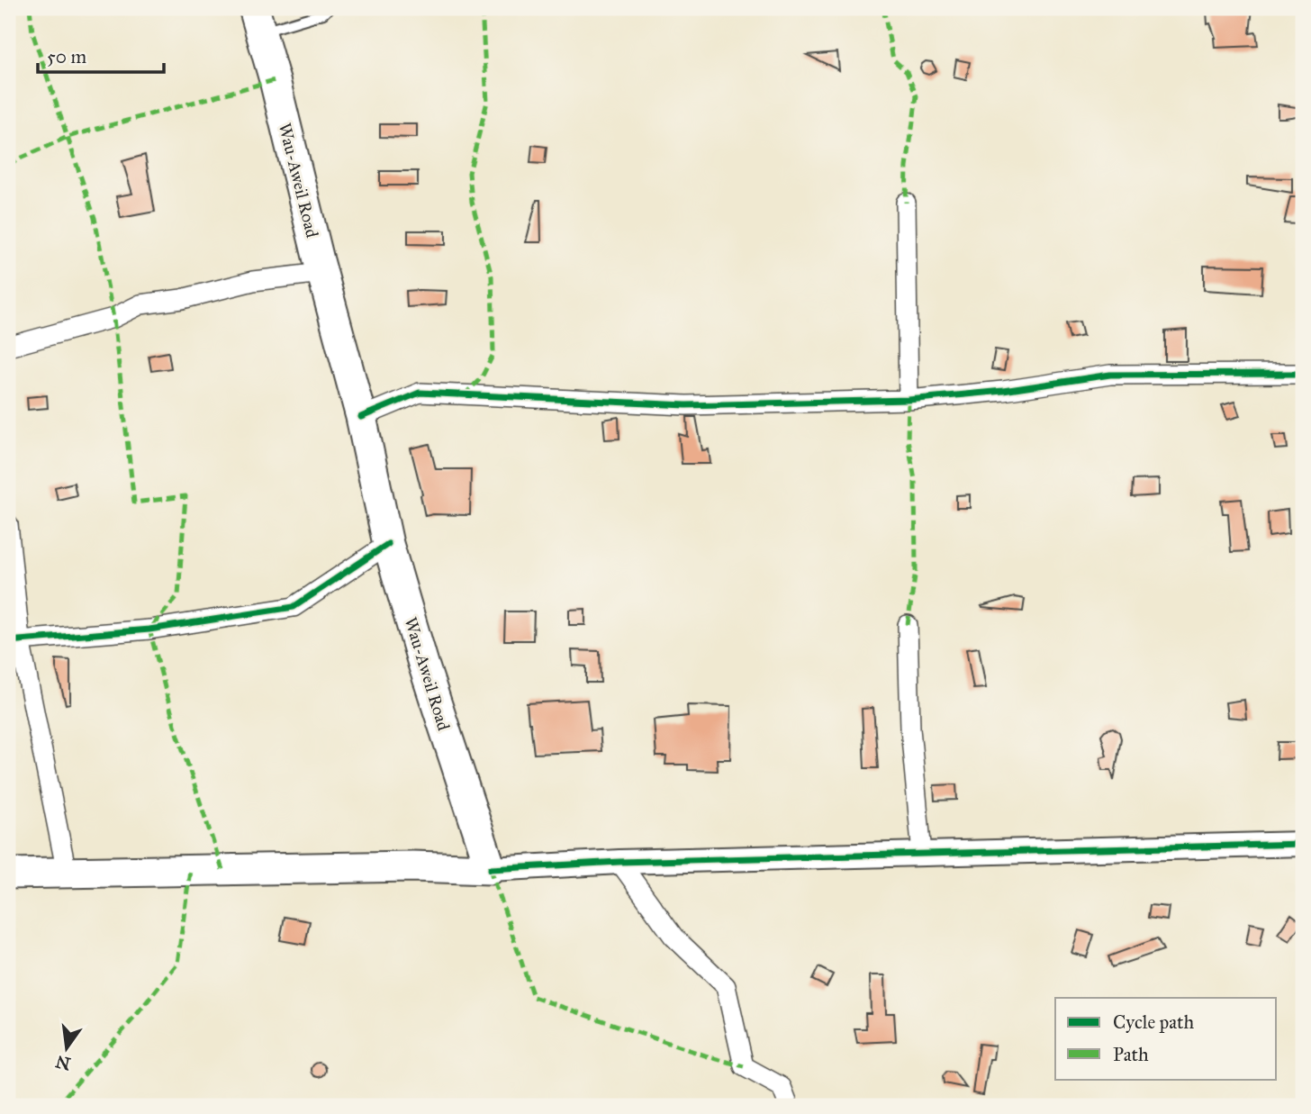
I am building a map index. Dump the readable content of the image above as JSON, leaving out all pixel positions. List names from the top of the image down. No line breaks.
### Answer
{"streets":{"main road":["Wau-Aweil Road"]},"legend":["Cycle path","Path"],"scale_bar":"50 m","north":"bottom"}
